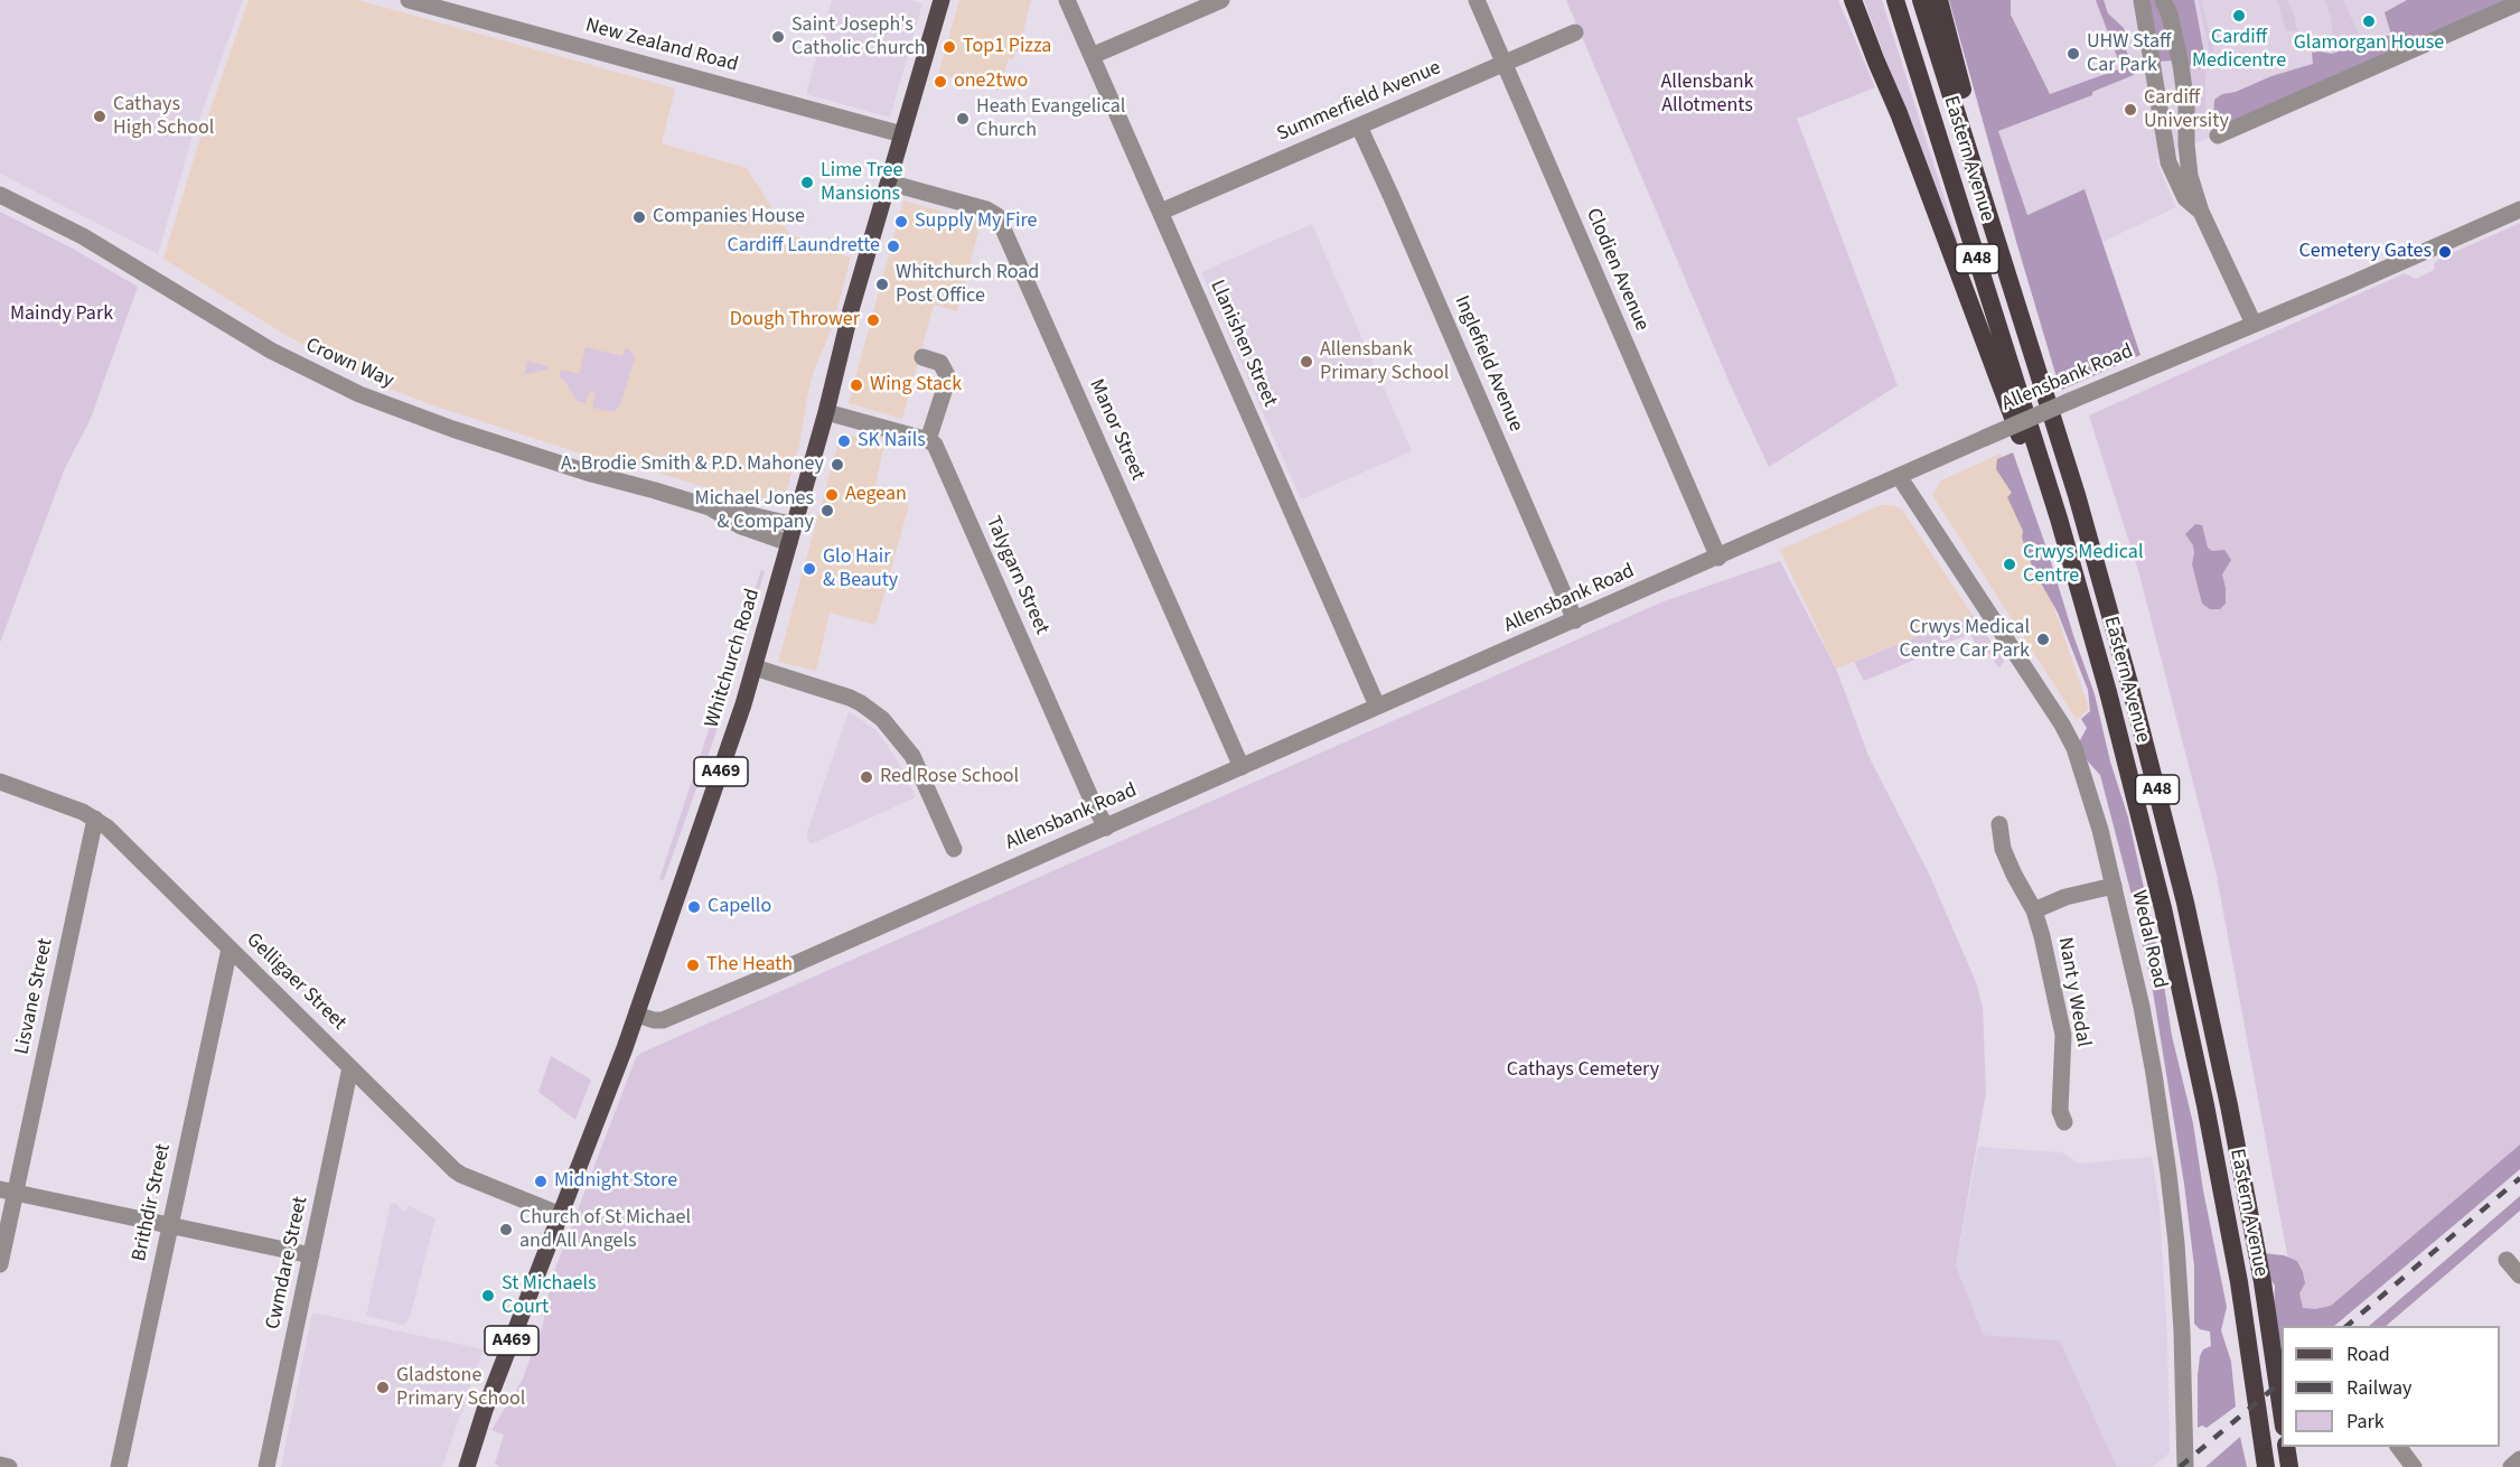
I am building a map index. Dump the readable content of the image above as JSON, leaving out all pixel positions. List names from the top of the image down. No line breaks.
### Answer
{"streets":{"highway":["Eastern Avenue","A48"],"main road":["Whitchurch Road","A469"],"street":["New Zealand Road","Summerfield Avenue","Clodien Avenue","Llanishen Street","Crown Way","Inglefield Avenue","Allensbank Road","Manor Street","Talygarn Street","Wedal Road","Gelligaer Street","Nant y Wedal","Lisvane Street","Brithdir Street","Cwmdare Street"]},"crossings":[["New Zealand Road","Whitchurch Road"],["Summerfield Avenue","Clodien Avenue"],["Summerfield Avenue","Llanishen Street"],["Summerfield Avenue","Inglefield Avenue"],["Clodien Avenue","Allensbank Road"],["Llanishen Street","Allensbank Road"],["Crown Way","Whitchurch Road"],["Inglefield Avenue","Allensbank Road"],["Allensbank Road","Manor Street"],["Allensbank Road","Talygarn Street"],["Allensbank Road","Whitchurch Road"],["Allensbank Road","Wedal Road"],["Manor Street","Whitchurch Road"],["Whitchurch Road","Gelligaer Street"],["Gelligaer Street","Lisvane Street"],["Gelligaer Street","Brithdir Street"],["Gelligaer Street","Cwmdare Street"]],"parks":["Allensbank Allotments","Maindy Park","Cathays Cemetery"],"places":["Cardiff Medicentre","Glamorgan House","Saint Joseph's Catholic Church","Top1 Pizza","UHW Staff Car Park","one2two","Cardiff University","Cathays High School","Heath Evangelical Church","Lime Tree Mansions","Companies House","Supply My Fire","Cardiff Laundrette","Cemetery Gates","Whitchurch Road Post Office","Dough Thrower","Allensbank Primary School","Wing Stack","SK Nails","A. Brodie Smith & P.D. Mahoney","Aegean","Michael Jones & Company","Crwys Medical Centre","Glo Hair & Beauty","Crwys Medical Centre Car Park","Red Rose School","Capello","The Heath","Midnight Store","Church of St Michael and All Angels","St Michaels Court","Gladstone Primary School"],"legend":["Road","Railway","Park"]}
